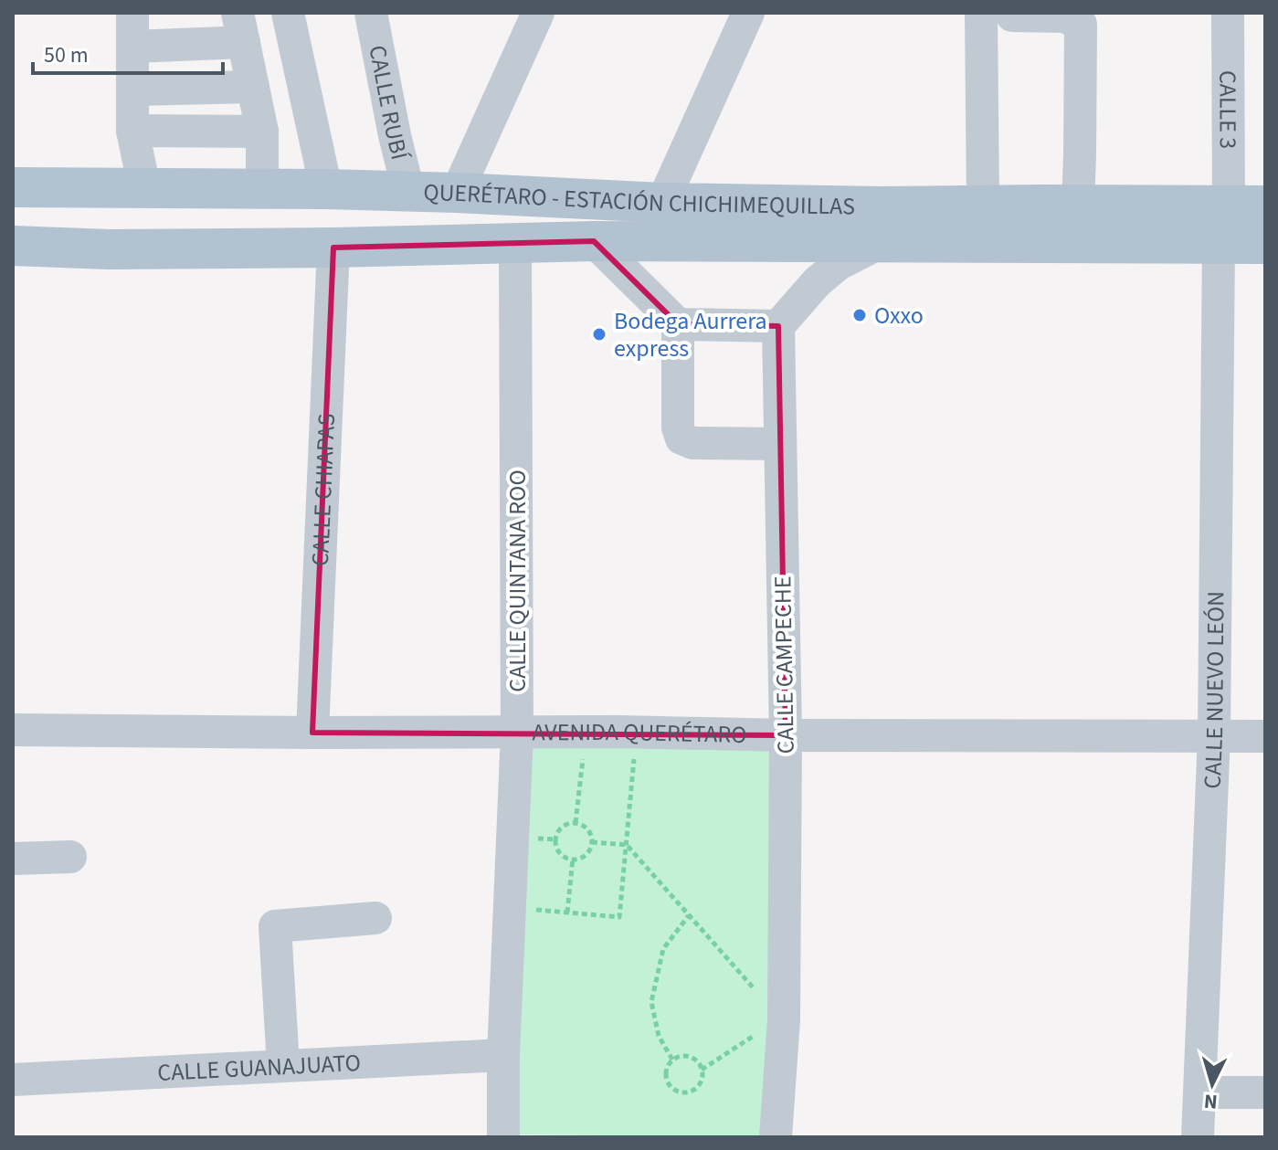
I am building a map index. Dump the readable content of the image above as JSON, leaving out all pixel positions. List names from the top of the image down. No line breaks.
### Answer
{"streets":{"main road":["QUERÉTARO - ESTACIÓN CHICHIMEQUILLAS"],"street":["CALLE RUBÍ","CALLE 3","CALLE CHIAPAS","CALLE QUINTANA ROO","CALLE CAMPECHE","CALLE NUEVO LEÓN","AVENIDA QUERÉTARO","CALLE GUANAJUATO"]},"crossings":[["CALLE RUBÍ","QUERÉTARO - ESTACIÓN CHICHIMEQUILLAS"],["CALLE 3","QUERÉTARO - ESTACIÓN CHICHIMEQUILLAS"],["CALLE 3","CALLE NUEVO LEÓN"],["QUERÉTARO - ESTACIÓN CHICHIMEQUILLAS","CALLE CHIAPAS"],["QUERÉTARO - ESTACIÓN CHICHIMEQUILLAS","CALLE QUINTANA ROO"],["QUERÉTARO - ESTACIÓN CHICHIMEQUILLAS","CALLE NUEVO LEÓN"],["CALLE CHIAPAS","AVENIDA QUERÉTARO"],["CALLE QUINTANA ROO","AVENIDA QUERÉTARO"],["CALLE QUINTANA ROO","CALLE GUANAJUATO"],["CALLE CAMPECHE","AVENIDA QUERÉTARO"],["CALLE NUEVO LEÓN","AVENIDA QUERÉTARO"]],"places":["Oxxo","Bodega Aurrera express"],"scale_bar":"50 m","north":"bottom"}
